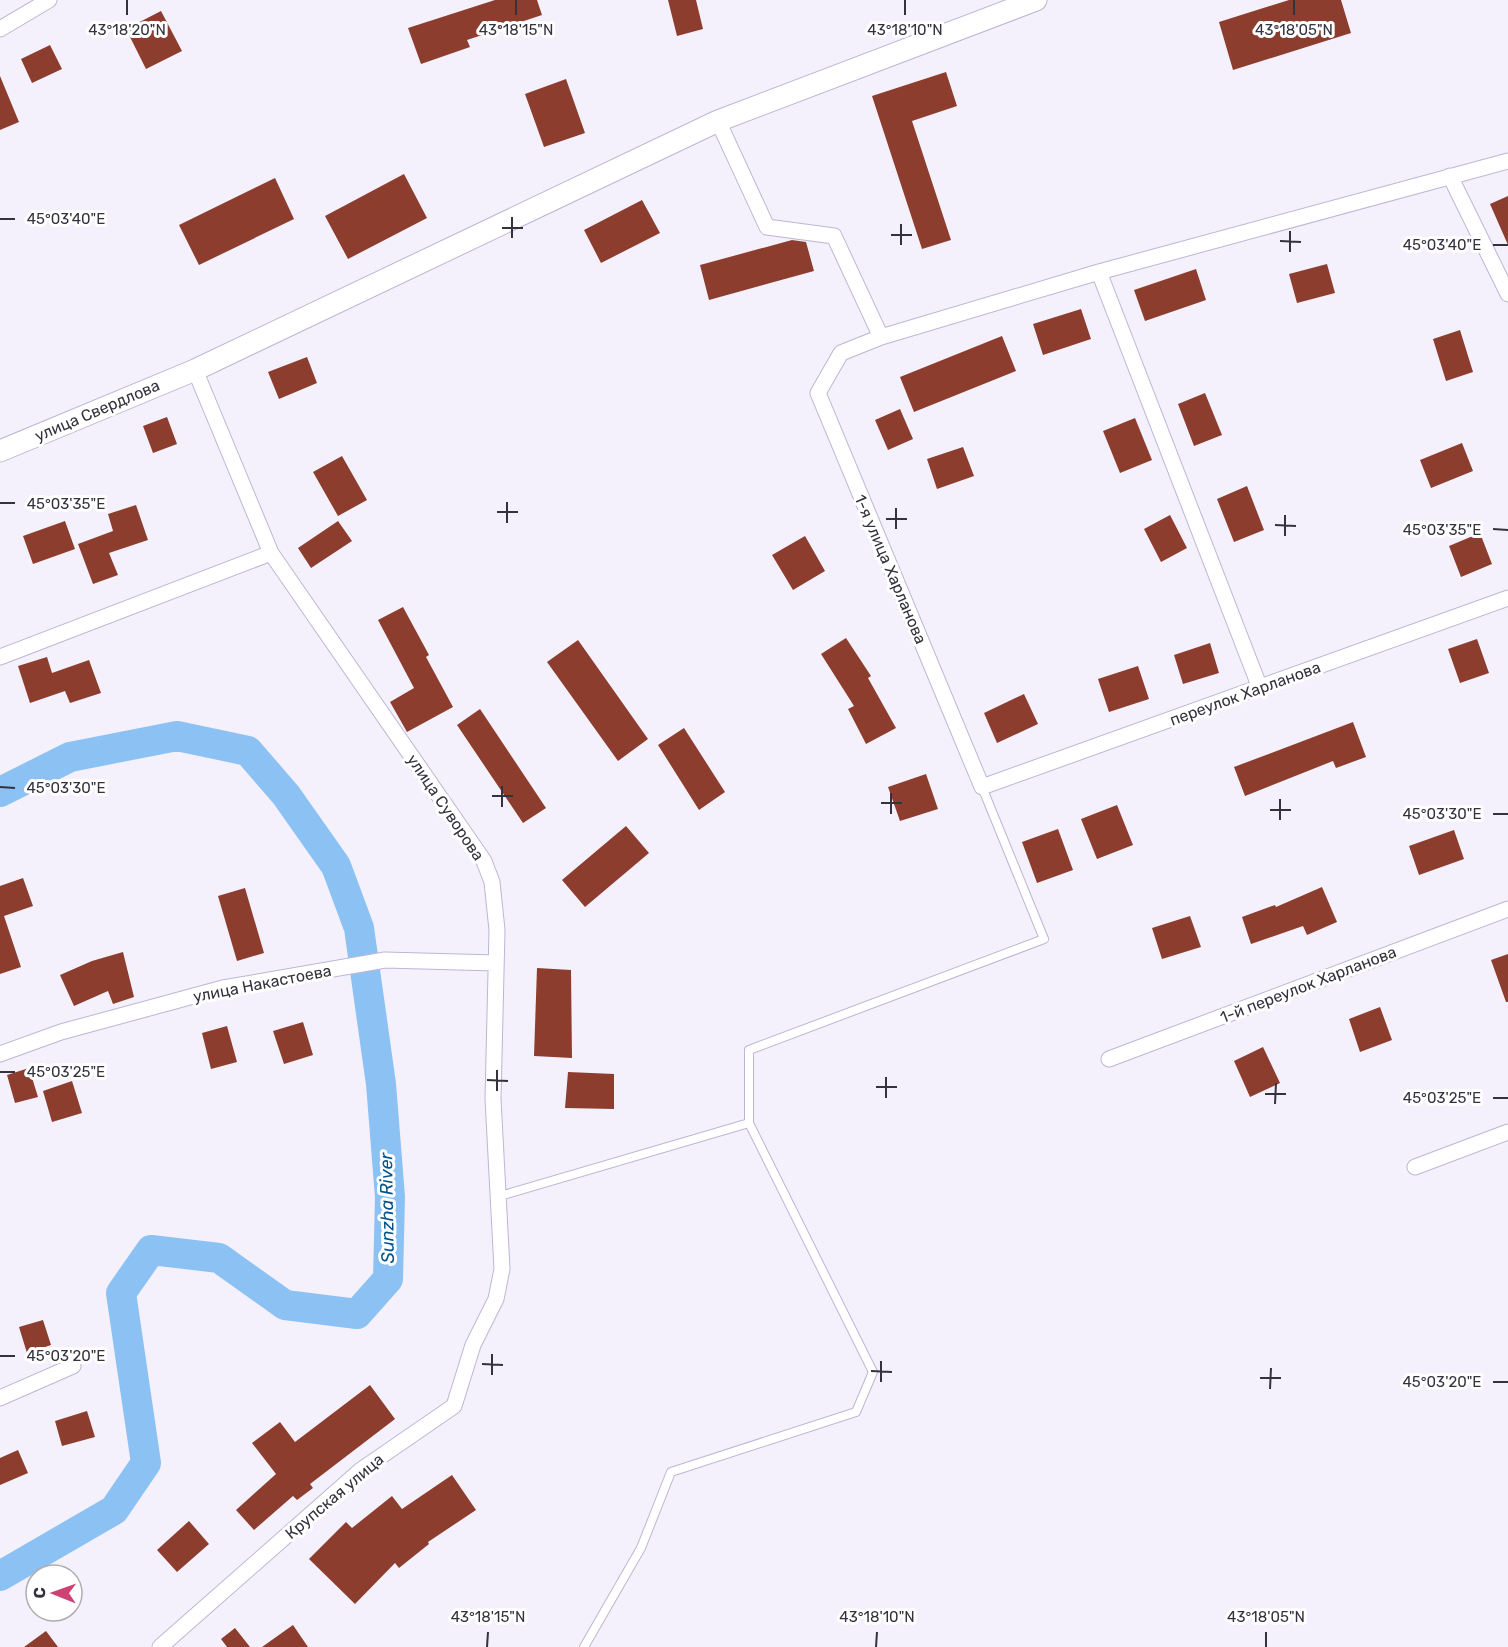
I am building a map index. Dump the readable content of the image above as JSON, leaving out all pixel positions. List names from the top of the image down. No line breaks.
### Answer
{"streets":{"street":["улица Свердлова","1-я улица Харланова","переулок Харланова","улица Суворова","улица Накастоева","1-й переулок Харланова","Крупская улица"]},"crossings":[["улица Свердлова","улица Суворова"],["1-я улица Харланова","переулок Харланова"],["улица Суворова","улица Накастоева"],["улица Суворова","Крупская улица"]],"water":["Sunzha River"],"north":"left","coordinates":["43°18'20\"N","43°18'15\"N","43°18'10\"N","43°18'05\"N","45°03'40\"E","45°03'35\"E","45°03'30\"E","45°03'25\"E","45°03'20\"E"]}
